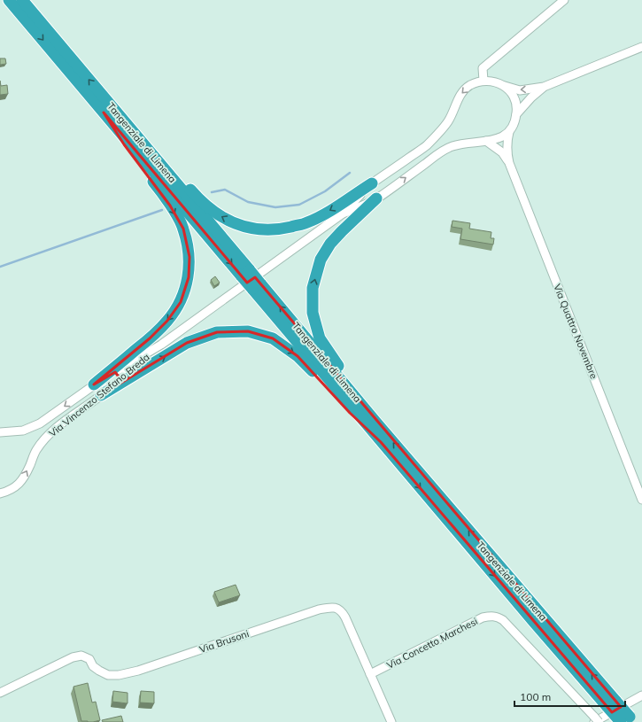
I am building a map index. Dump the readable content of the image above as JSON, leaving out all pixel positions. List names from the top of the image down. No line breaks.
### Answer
{"streets":{"highway":["Tangenziale di Limena"],"street":["Via Quattro Novembre","Via Vincenzo Stefano Breda","Via Brusoni","Via Concetto Marchesi"]},"crossings":[["Via Quattro Novembre","Via Vincenzo Stefano Breda"],["Via Brusoni","Via Concetto Marchesi"]],"scale_bar":"100 m"}
